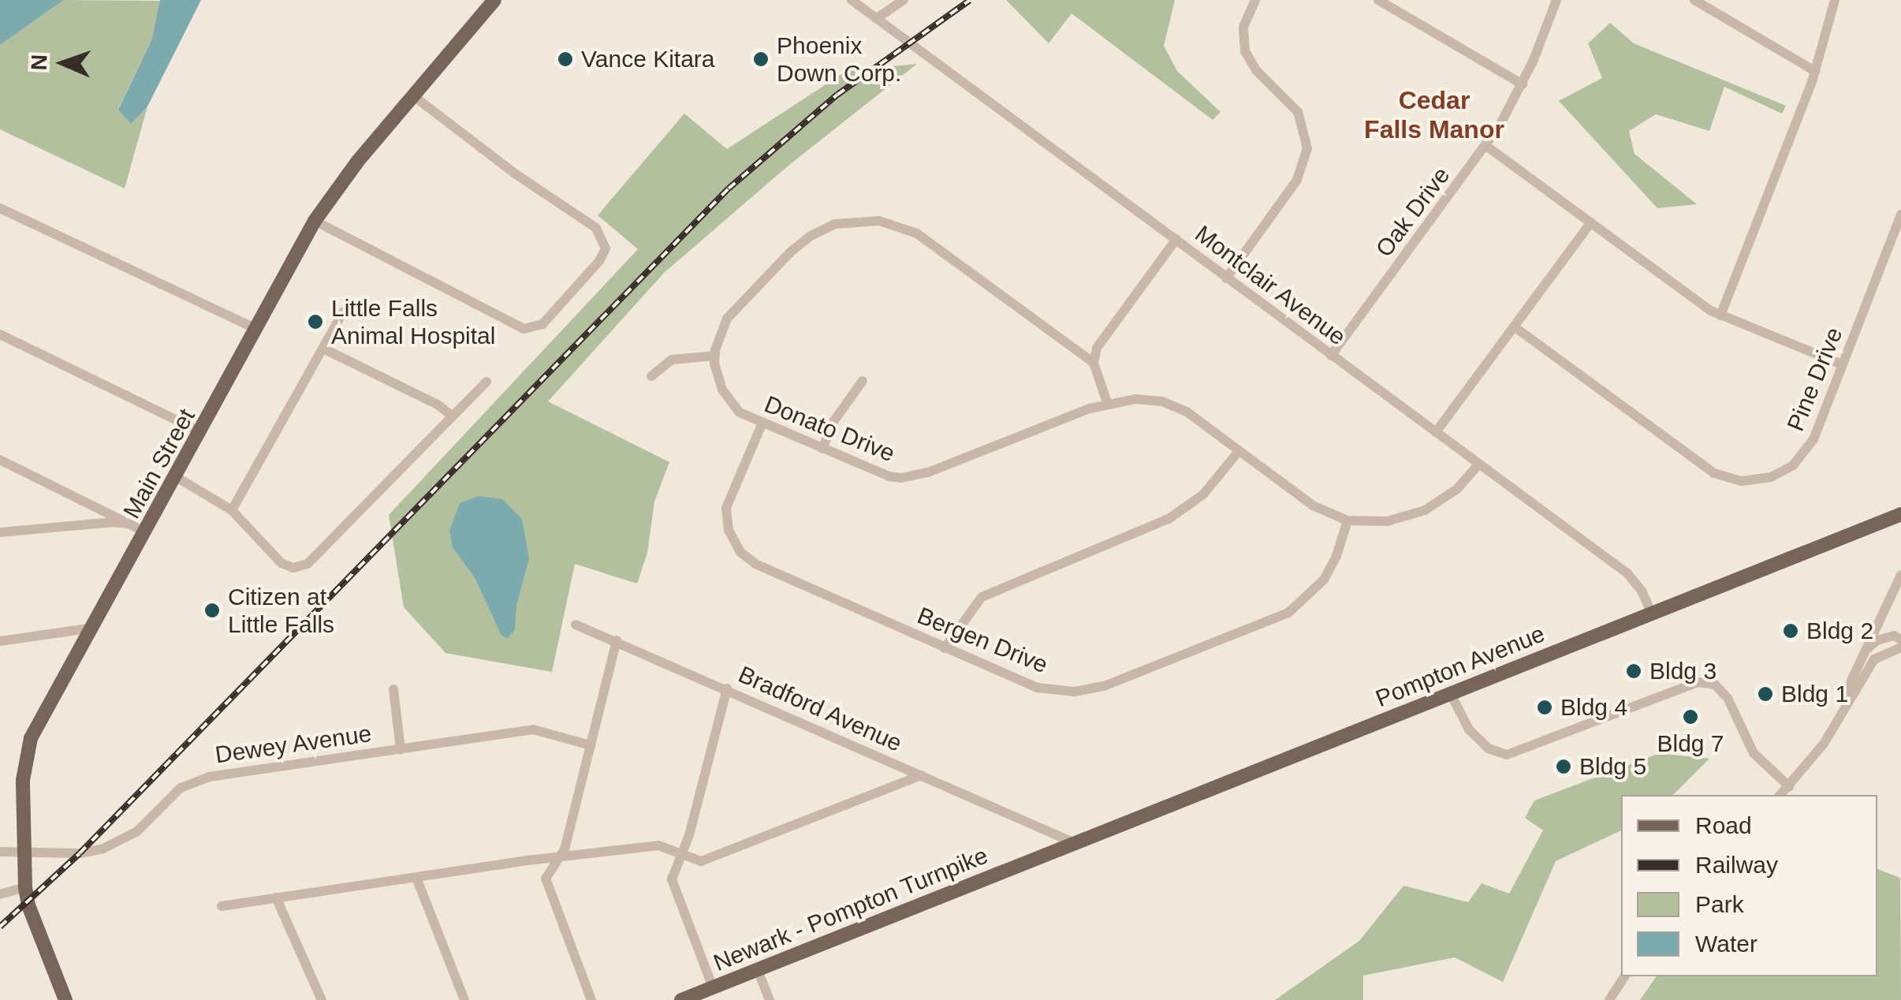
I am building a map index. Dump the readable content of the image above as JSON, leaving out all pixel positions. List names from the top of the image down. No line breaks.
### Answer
{"streets":{"main road":["Main Street","Pompton Avenue","Newark - Pompton Turnpike"],"street":["Oak Drive","Montclair Avenue","Pine Drive","Donato Drive","Bergen Drive","Bradford Avenue","Dewey Avenue"]},"crossings":[["Oak Drive","Montclair Avenue"],["Montclair Avenue","Donato Drive"],["Montclair Avenue","Pompton Avenue"],["Donato Drive","Bergen Drive"],["Main Street","Dewey Avenue"],["Pompton Avenue","Bradford Avenue"],["Pompton Avenue","Newark - Pompton Turnpike"]],"districts":["Cedar Falls Manor"],"places":["Vance Kitara","Phoenix Down Corp.","Little Falls Animal Hospital","Citizen at Little Falls","Bldg 2","Bldg 3","Bldg 1","Bldg 4","Bldg 7","Bldg 5"],"legend":["Road","Railway","Park","Water"],"north":"left"}
